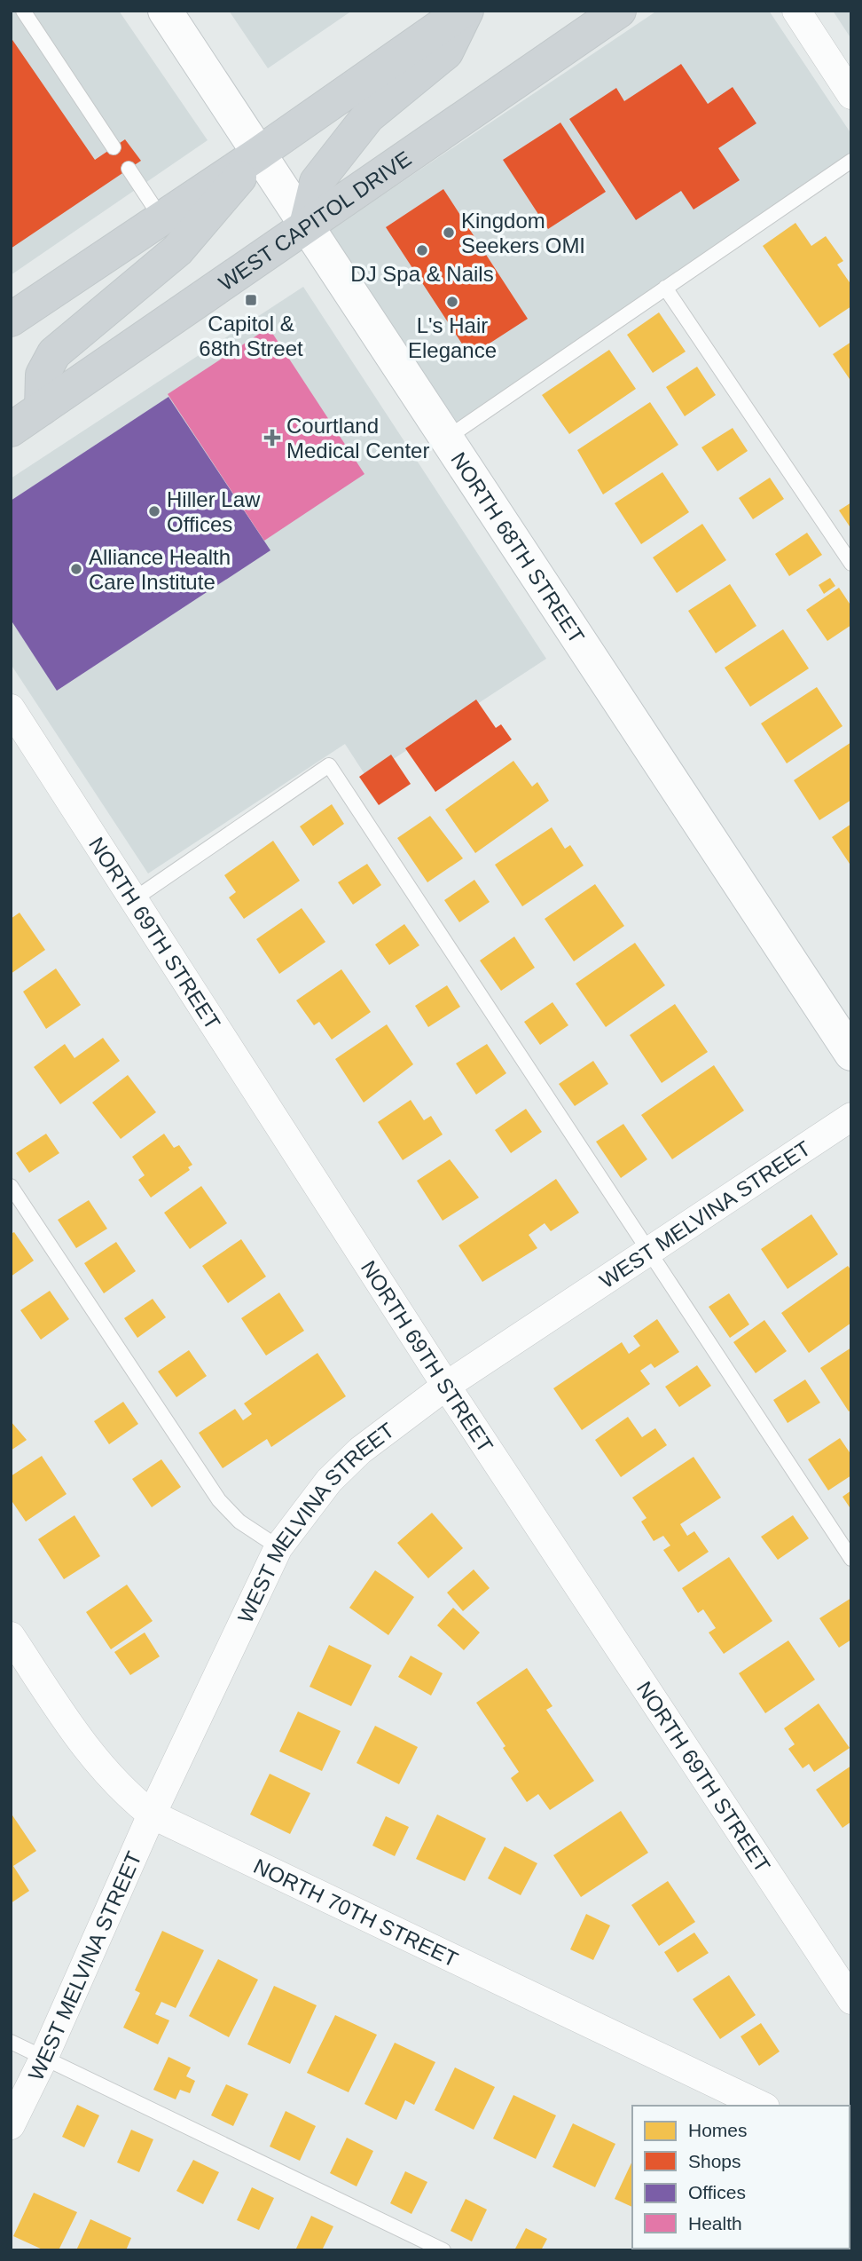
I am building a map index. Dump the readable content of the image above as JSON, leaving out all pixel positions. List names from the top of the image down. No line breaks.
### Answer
{"streets":{"main road":["WEST CAPITOL DRIVE"],"street":["NORTH 68TH STREET","NORTH 69TH STREET","WEST MELVINA STREET","NORTH 70TH STREET"]},"crossings":[["WEST CAPITOL DRIVE","NORTH 68TH STREET"],["NORTH 69TH STREET","WEST MELVINA STREET"],["WEST MELVINA STREET","NORTH 70TH STREET"]],"places":{"other":["Kingdom Seekers OMI","DJ Spa & Nails","L's Hair Elegance","Hiller Law Offices","Alliance Health Care Institute"],"transit":["Capitol & 68th Street"],"health":["Courtland Medical Center"]},"legend":["Homes","Shops","Offices","Health"]}
